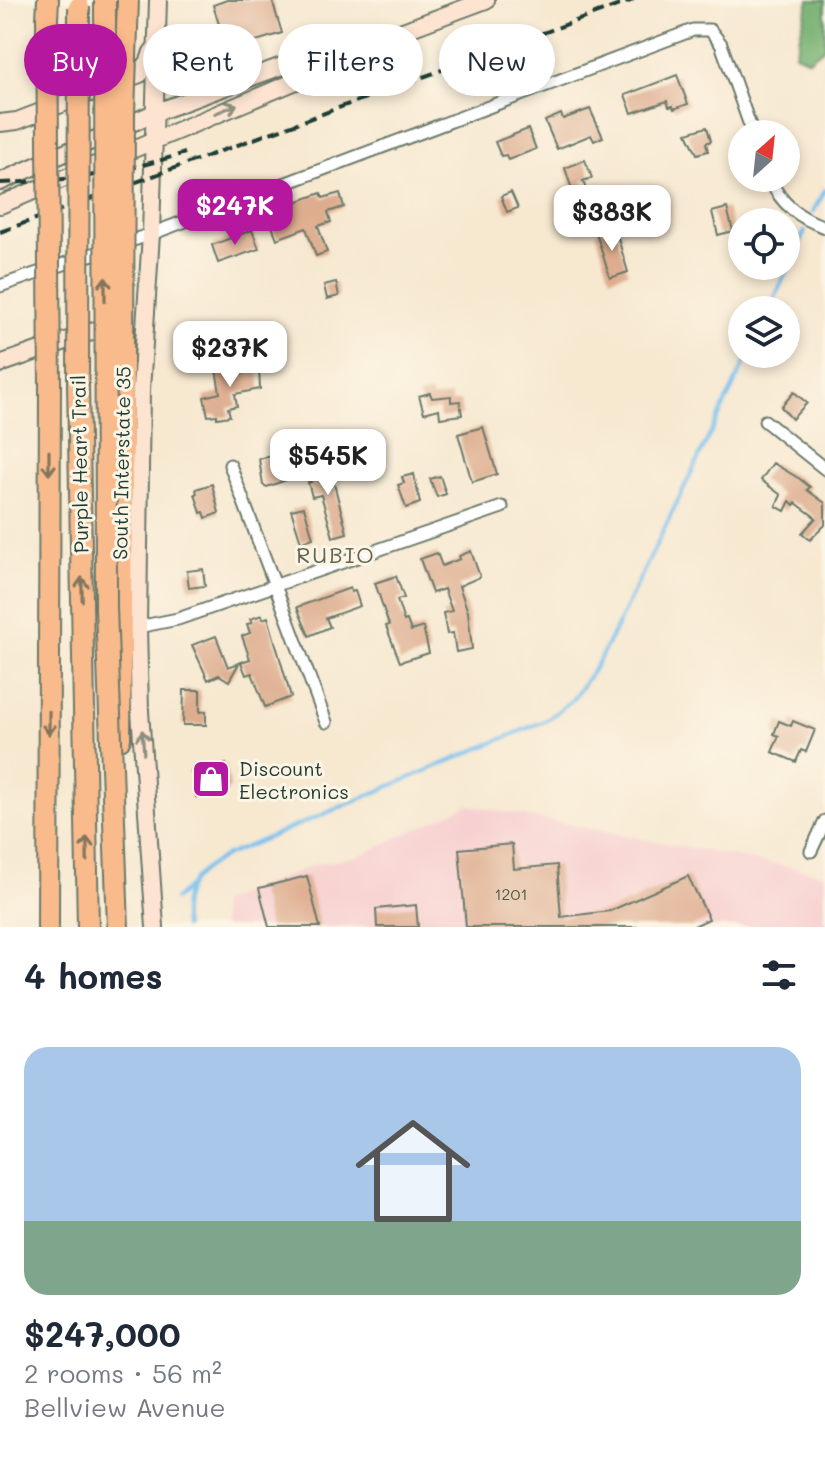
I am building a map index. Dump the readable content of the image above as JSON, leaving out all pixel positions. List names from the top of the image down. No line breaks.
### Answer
{"streets":{"highway":["Purple Heart Trail"],"main road":["South Interstate 35"]},"one_way":["South Interstate 35"],"districts":["RUBIO"],"places":{"shop":["Discount Electronics"]},"house_numbers":["1201"],"north":"top right","page":{"chip":["Buy","Rent","Filters","New"],"price":["$247K","$383K","$237K","$545K"],"heading":"4 homes","list":[{"name":"$247,000","note":"2 rooms · 56 m² · Bellview Avenue"}]}}
